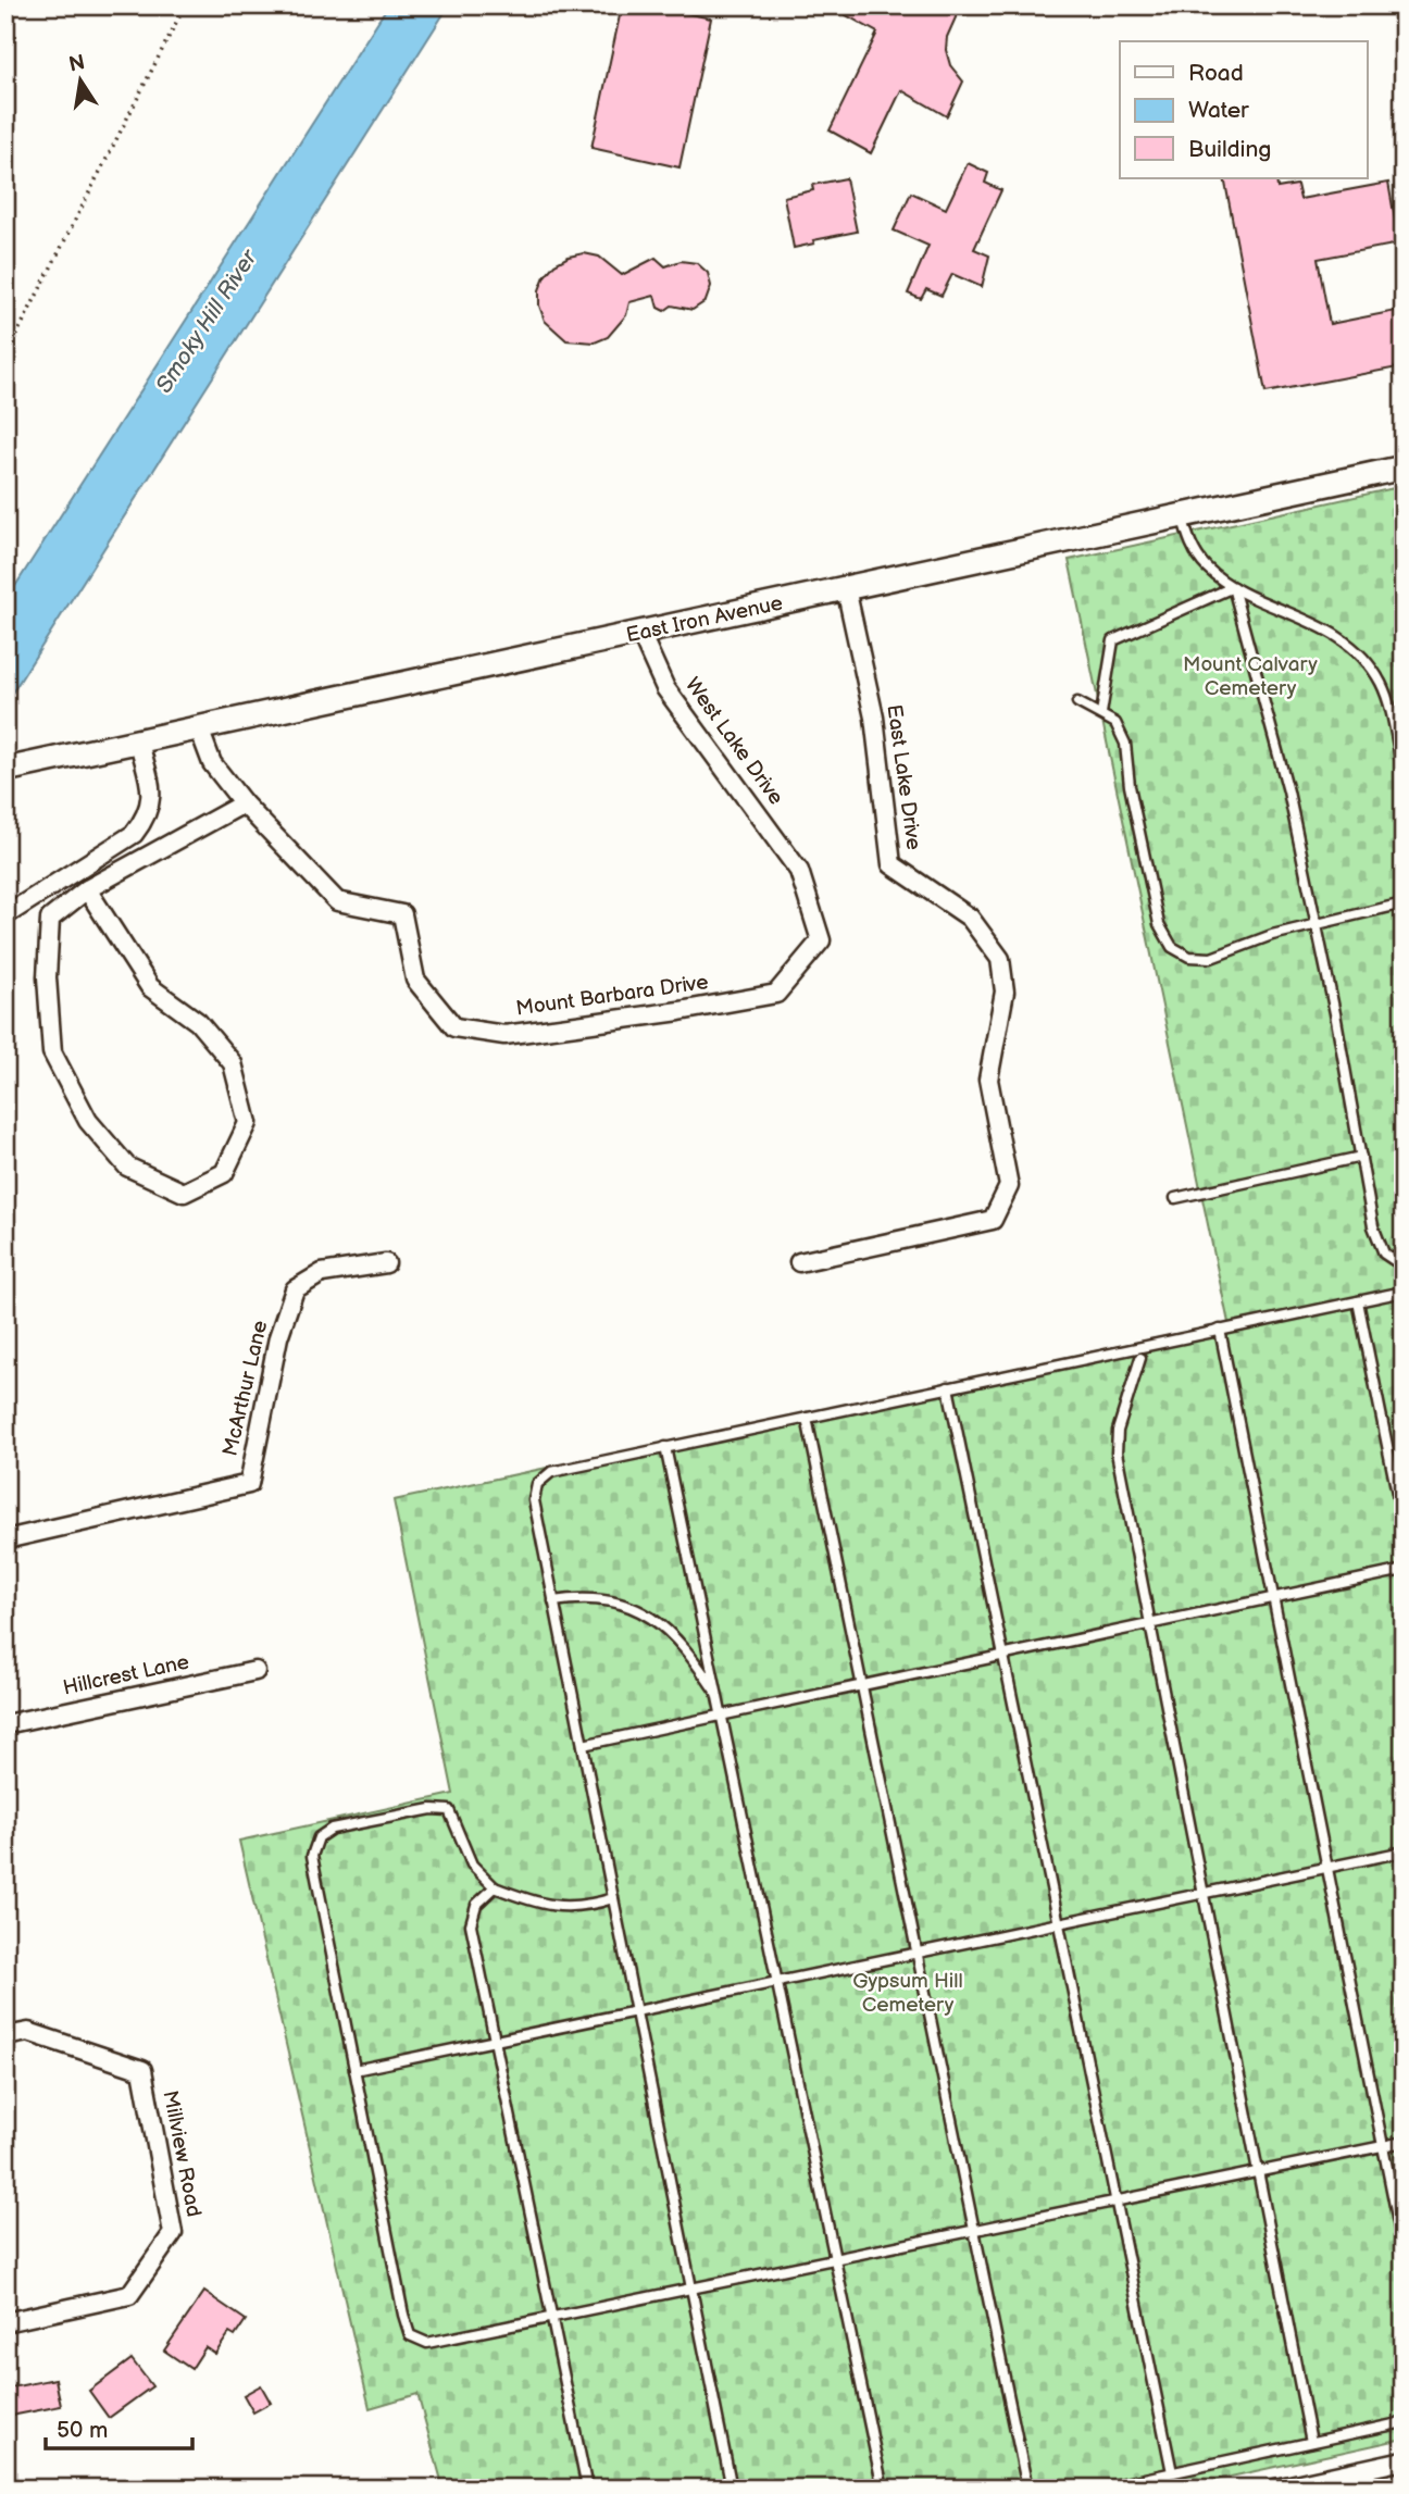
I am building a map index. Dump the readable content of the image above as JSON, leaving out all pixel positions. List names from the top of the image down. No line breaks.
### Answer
{"streets":{"street":["East Iron Avenue","West Lake Drive","East Lake Drive","Mount Barbara Drive","McArthur Lane","Hillcrest Lane","Millview Road"]},"crossings":[["East Iron Avenue","West Lake Drive"],["East Iron Avenue","East Lake Drive"],["East Iron Avenue","Mount Barbara Drive"],["West Lake Drive","Mount Barbara Drive"]],"water":["Smoky Hill River"],"parks":["Mount Calvary Cemetery","Gypsum Hill Cemetery"],"legend":["Road","Water","Building"],"scale_bar":"50 m","north":"top"}
